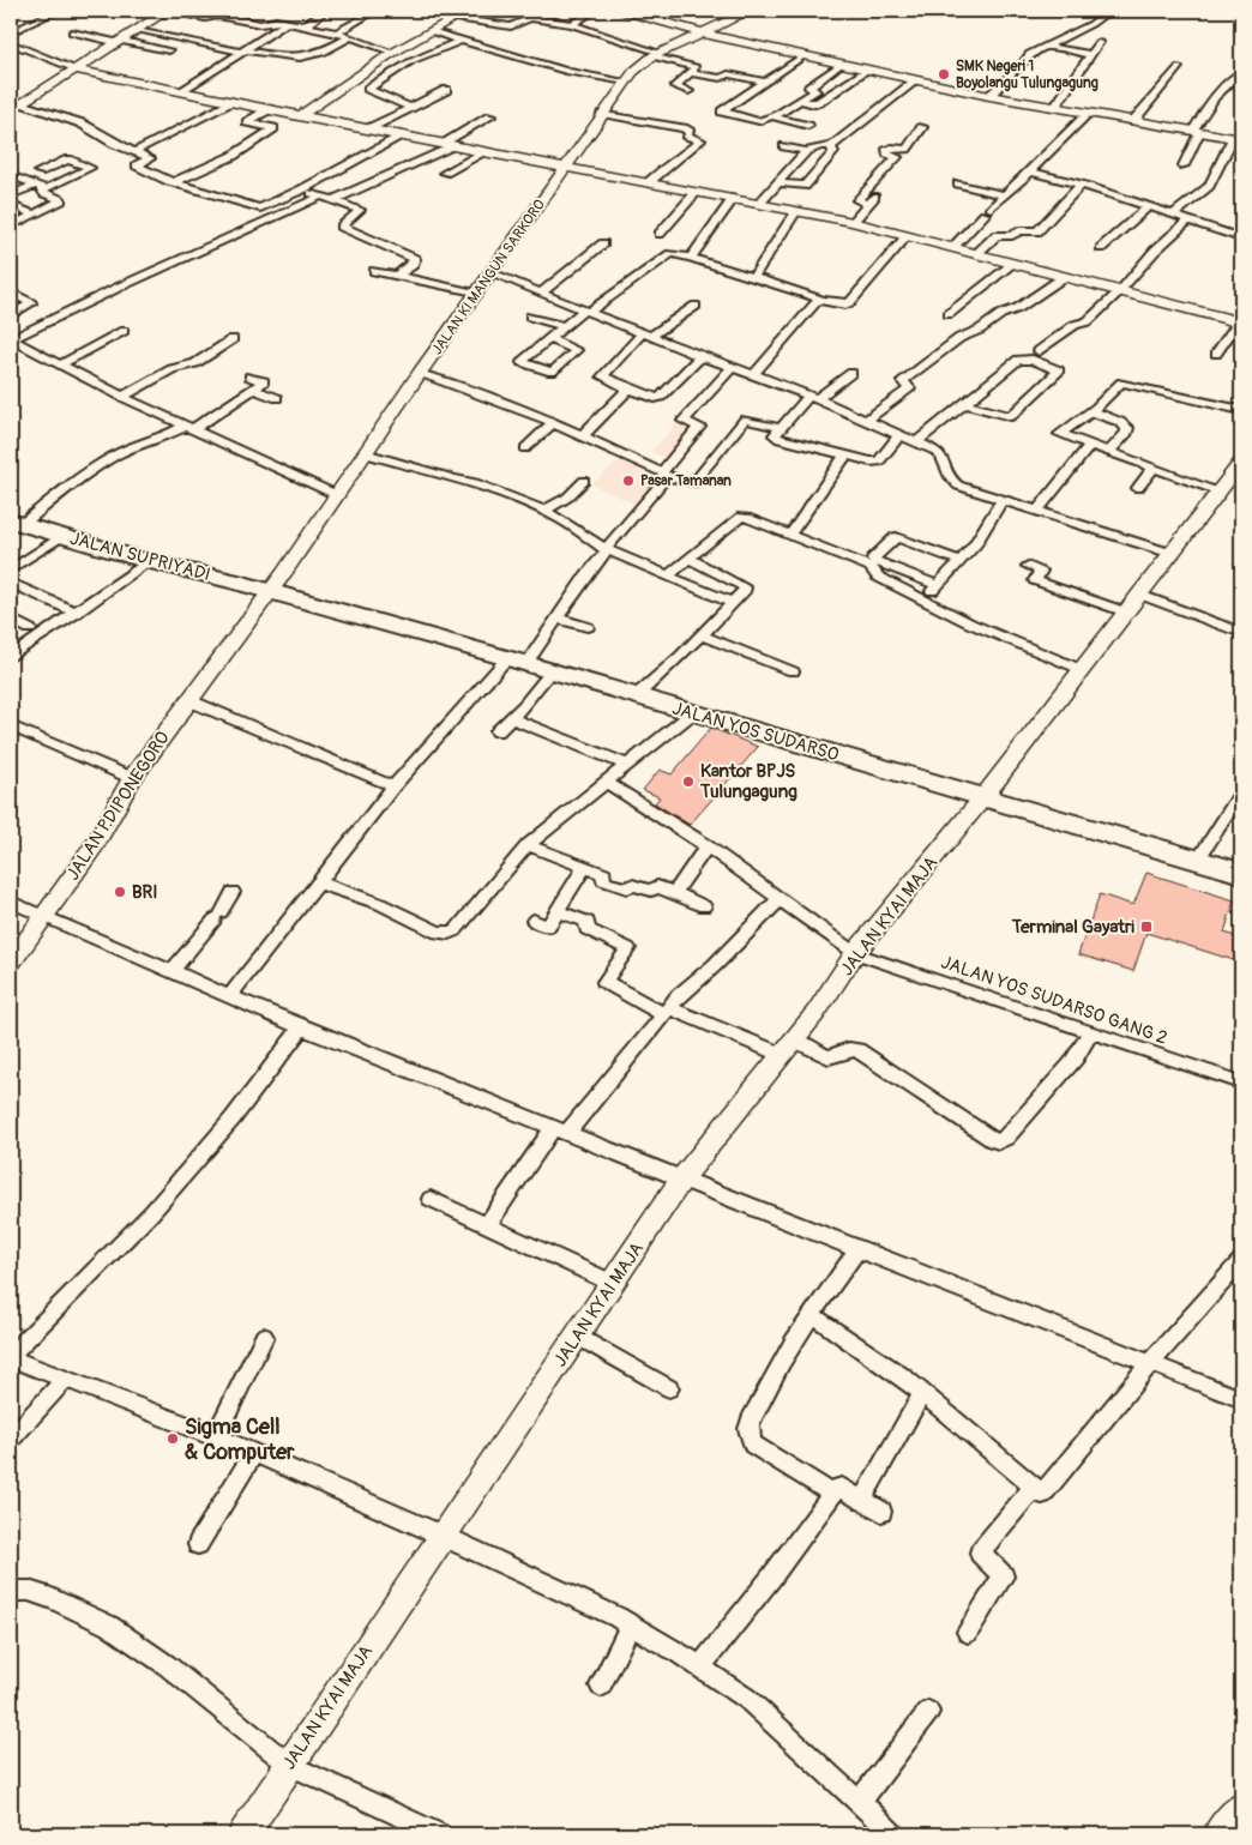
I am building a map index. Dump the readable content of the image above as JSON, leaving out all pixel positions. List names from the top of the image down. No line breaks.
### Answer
{"streets":{"highway":["JALAN SUPRIYADI","JALAN YOS SUDARSO"],"street":["JALAN KI MANGUN SARKORO","JALAN P.DIPONEGORO","JALAN KYAI MAJA","JALAN YOS SUDARSO GANG 2"]},"crossings":[["JALAN KI MANGUN SARKORO","JALAN SUPRIYADI"],["JALAN KI MANGUN SARKORO","JALAN YOS SUDARSO"],["JALAN KI MANGUN SARKORO","JALAN P.DIPONEGORO"],["JALAN SUPRIYADI","JALAN YOS SUDARSO"],["JALAN SUPRIYADI","JALAN P.DIPONEGORO"],["JALAN YOS SUDARSO","JALAN P.DIPONEGORO"],["JALAN YOS SUDARSO","JALAN KYAI MAJA"],["JALAN KYAI MAJA","JALAN YOS SUDARSO GANG 2"]],"places":{"other":["SMK Negeri 1 Boyolangu Tulungagung","Pasar Tamanan","Kantor BPJS Tulungagung","BRI","Sigma Cell & Computer"],"transit":["Terminal Gayatri"]}}
